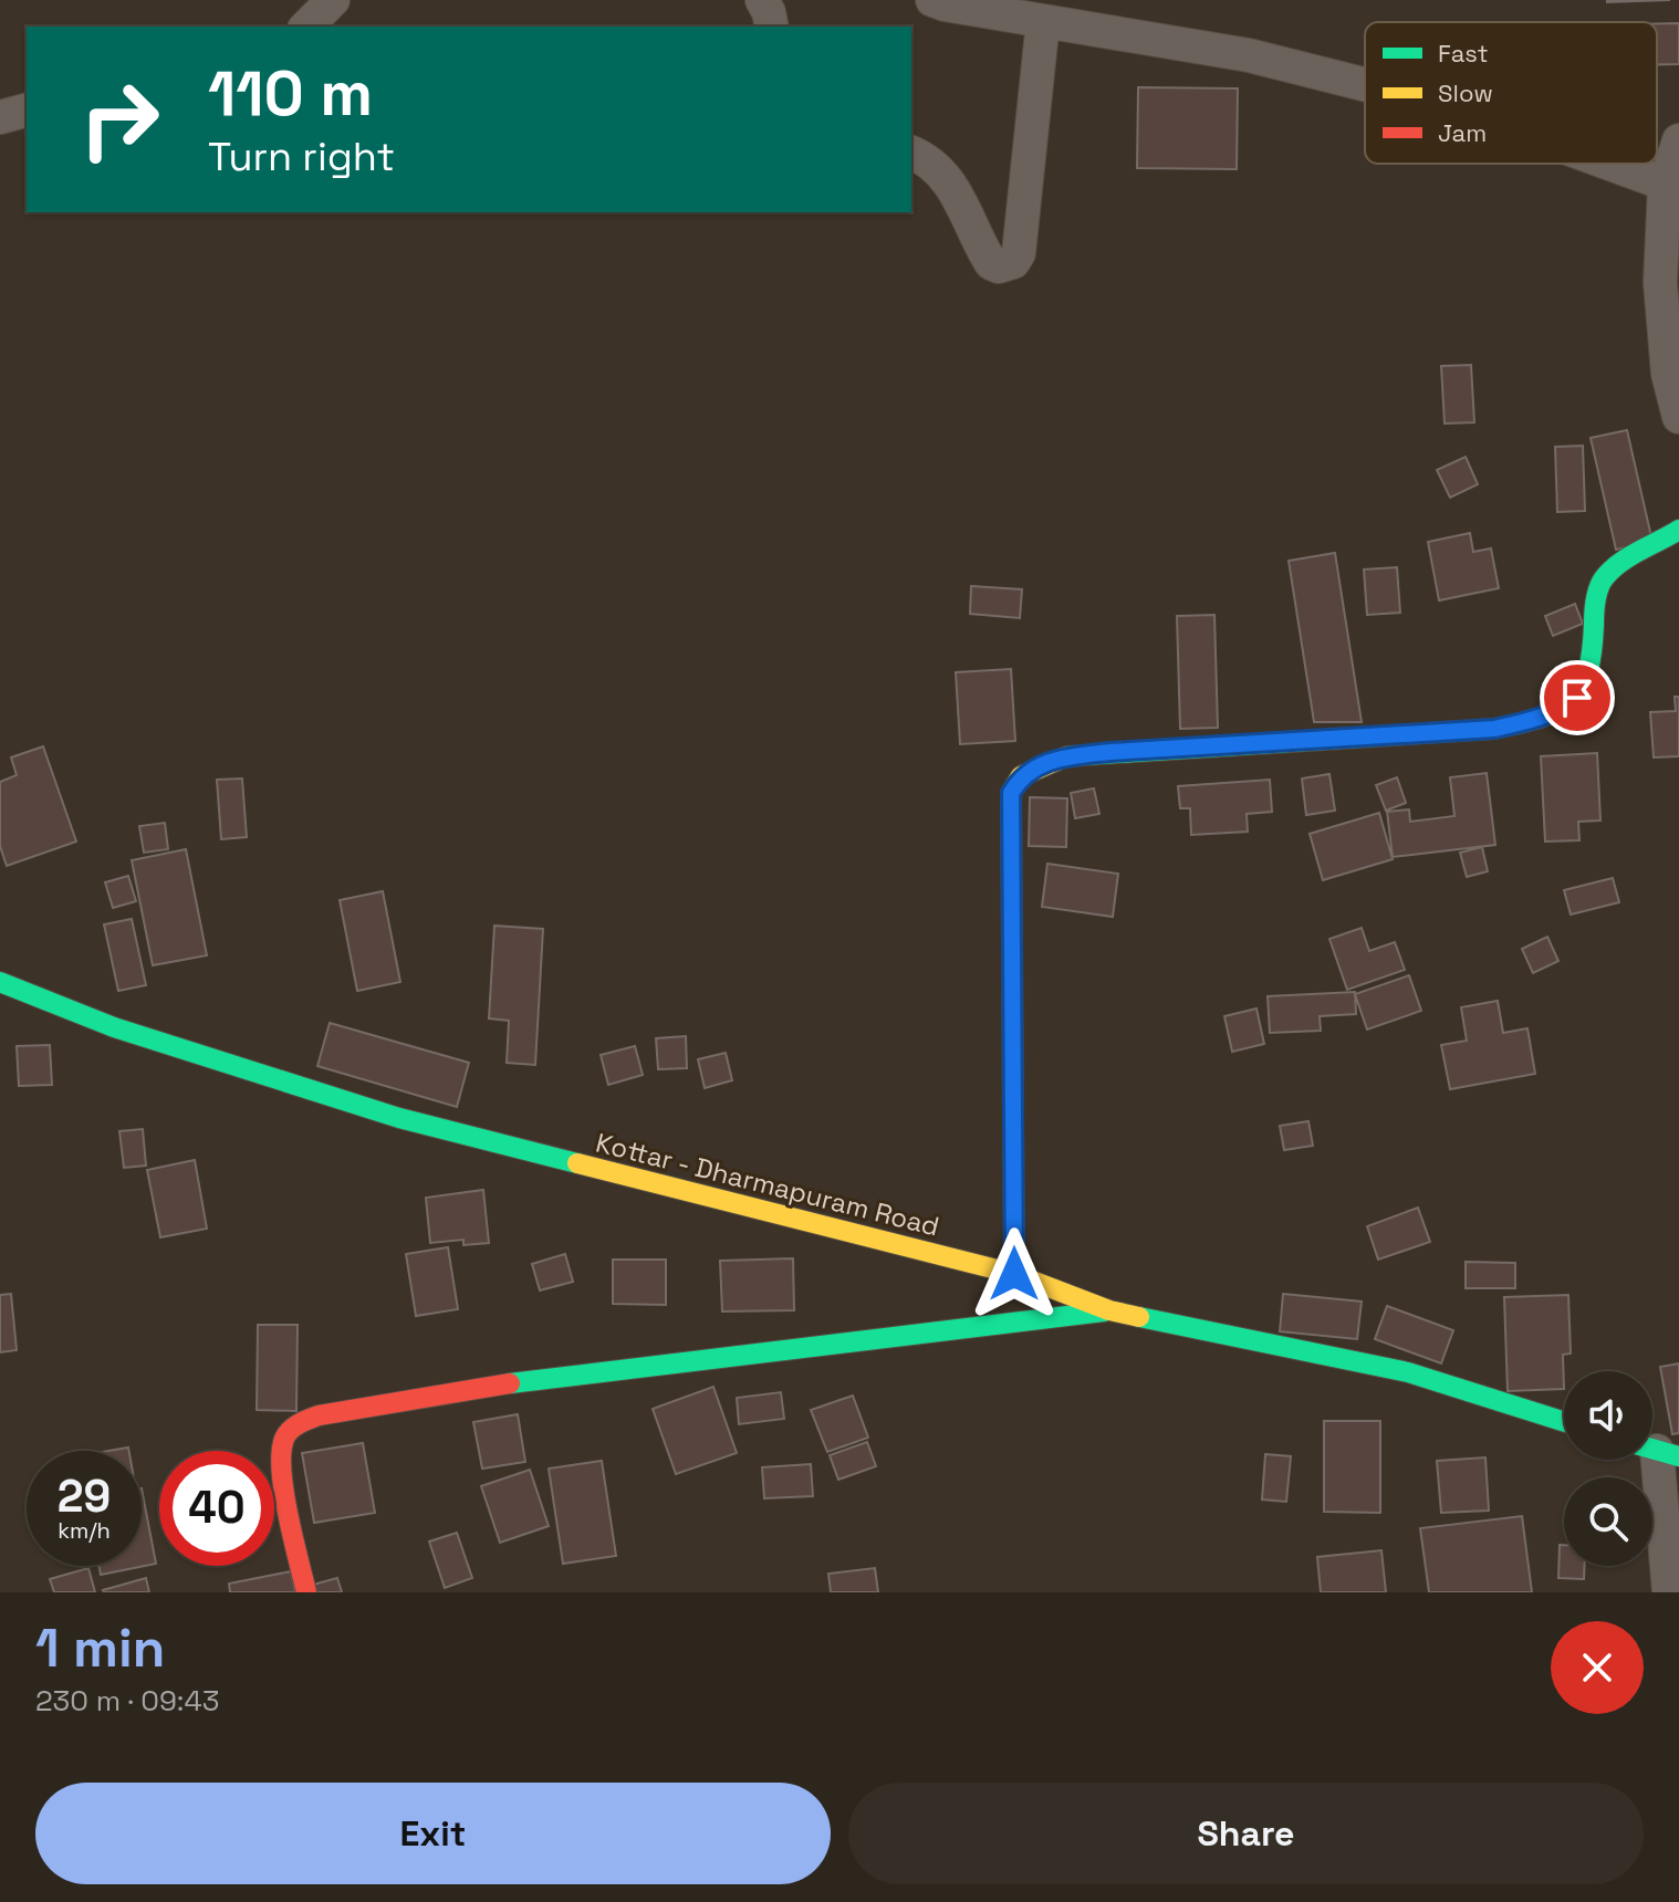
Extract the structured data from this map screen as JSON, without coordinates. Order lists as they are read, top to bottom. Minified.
{"streets":{"street":["Kottar - Dharmapuram Road"]},"legend":["Fast","Slow","Jam"],"page":{"turn":["110 m","Turn right"],"speed":"29 km/h","limit":"40","heading":["1 min","230 m · 09:43"],"buttons":["Exit","Share"]}}
